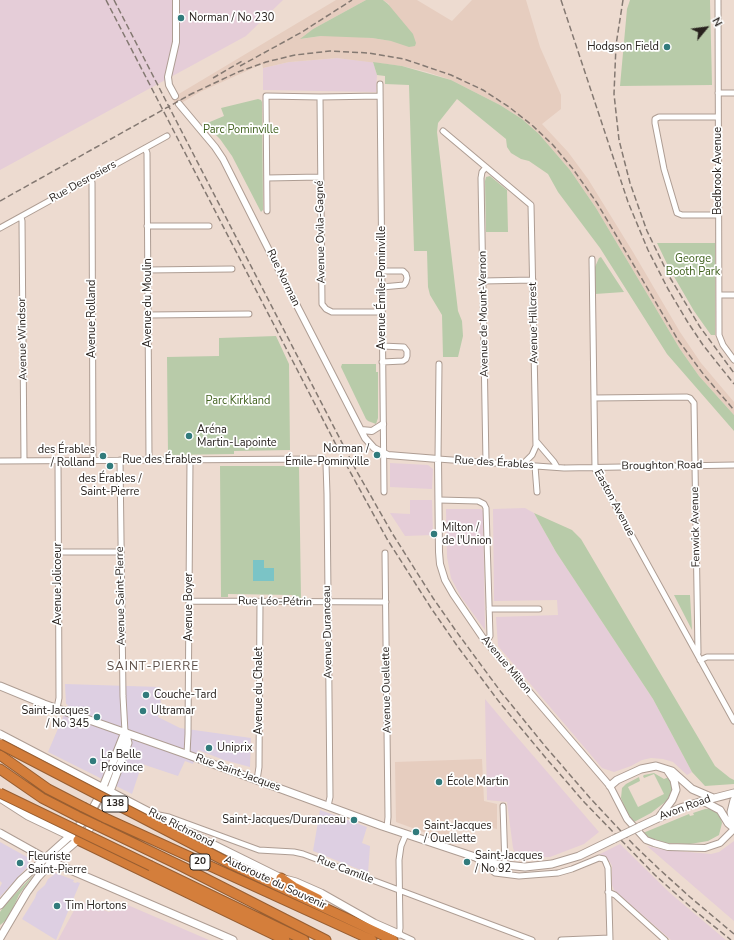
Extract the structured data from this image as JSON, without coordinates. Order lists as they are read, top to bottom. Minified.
{"streets":{"highway":["138","20","Autoroute du Souvenir"],"main road":["Avenue Saint-Pierre","Rue Saint-Jacques","Avon Road","Rue Richmond"],"street":["Bedbrook Avenue","Rue Desrosiers","Avenue Ovila-Gagné","Rue Norman","Avenue Émile-Pominville","Avenue du Moulin","Avenue de Mount-Vernon","Avenue Rolland","Avenue Hillcrest","Avenue Windsor","Rue des Érables","Broughton Road","Easton Avenue","Fenwick Avenue","Avenue Jolicoeur","Rue Léo-Pétrin","Avenue Boyer","Avenue Duranceau","Avenue Milton","Avenue Ouellette","Avenue du Chalet","Rue Camille"]},"crossings":[["Rue Desrosiers","Avenue du Moulin"],["Rue Desrosiers","Avenue Rolland"],["Rue Desrosiers","Avenue Windsor"],["Avenue Ovila-Gagné","Avenue Émile-Pominville"],["Rue Norman","Avenue Émile-Pominville"],["Rue Norman","Rue des Érables"],["Avenue Émile-Pominville","Rue des Érables"],["Avenue du Moulin","Rue des Érables"],["Avenue de Mount-Vernon","Avenue Hillcrest"],["Avenue de Mount-Vernon","Rue des Érables"],["Avenue Rolland","Rue des Érables"],["Avenue Hillcrest","Rue des Érables"],["Avenue Windsor","Rue des Érables"],["Rue des Érables","Broughton Road"],["Rue des Érables","Avenue Jolicoeur"],["Rue des Érables","Avenue Saint-Pierre"],["Rue des Érables","Avenue Boyer"],["Rue des Érables","Avenue Duranceau"],["Rue des Érables","Avenue Milton"],["Broughton Road","Easton Avenue"],["Broughton Road","Fenwick Avenue"],["Easton Avenue","Fenwick Avenue"],["Avenue Jolicoeur","Rue Saint-Jacques"],["Avenue Saint-Pierre","Rue Saint-Jacques"],["Avenue Saint-Pierre","Rue Richmond"],["Rue Léo-Pétrin","Avenue Boyer"],["Rue Léo-Pétrin","Avenue Duranceau"],["Rue Léo-Pétrin","Avenue Ouellette"],["Rue Léo-Pétrin","Avenue du Chalet"],["Avenue Boyer","Rue Saint-Jacques"],["Avenue Duranceau","Rue Saint-Jacques"],["Avenue Ouellette","Rue Saint-Jacques"],["Avenue du Chalet","Rue Saint-Jacques"],["Rue Saint-Jacques","Avon Road"],["138","Rue Richmond"],["Rue Richmond","Rue Camille"]],"districts":["SAINT-PIERRE"],"parks":["Parc Pominville","George Booth Park","Parc Kirkland"],"places":["Norman / No 230","Hodgson Field","Aréna Martin-Lapointe","Norman / Émile-Pominville","des Érables / Rolland","des Érables / Saint-Pierre","Milton / de l'Union","Couche-Tard","Ultramar","Saint-Jacques / No 345","Uniprix","La Belle Province","École Martin","Saint-Jacques/Duranceau","Saint-Jacques / Ouellette","Saint-Jacques / No 92","Fleuriste Saint-Pierre","Tim Hortons"],"north":"top right"}
